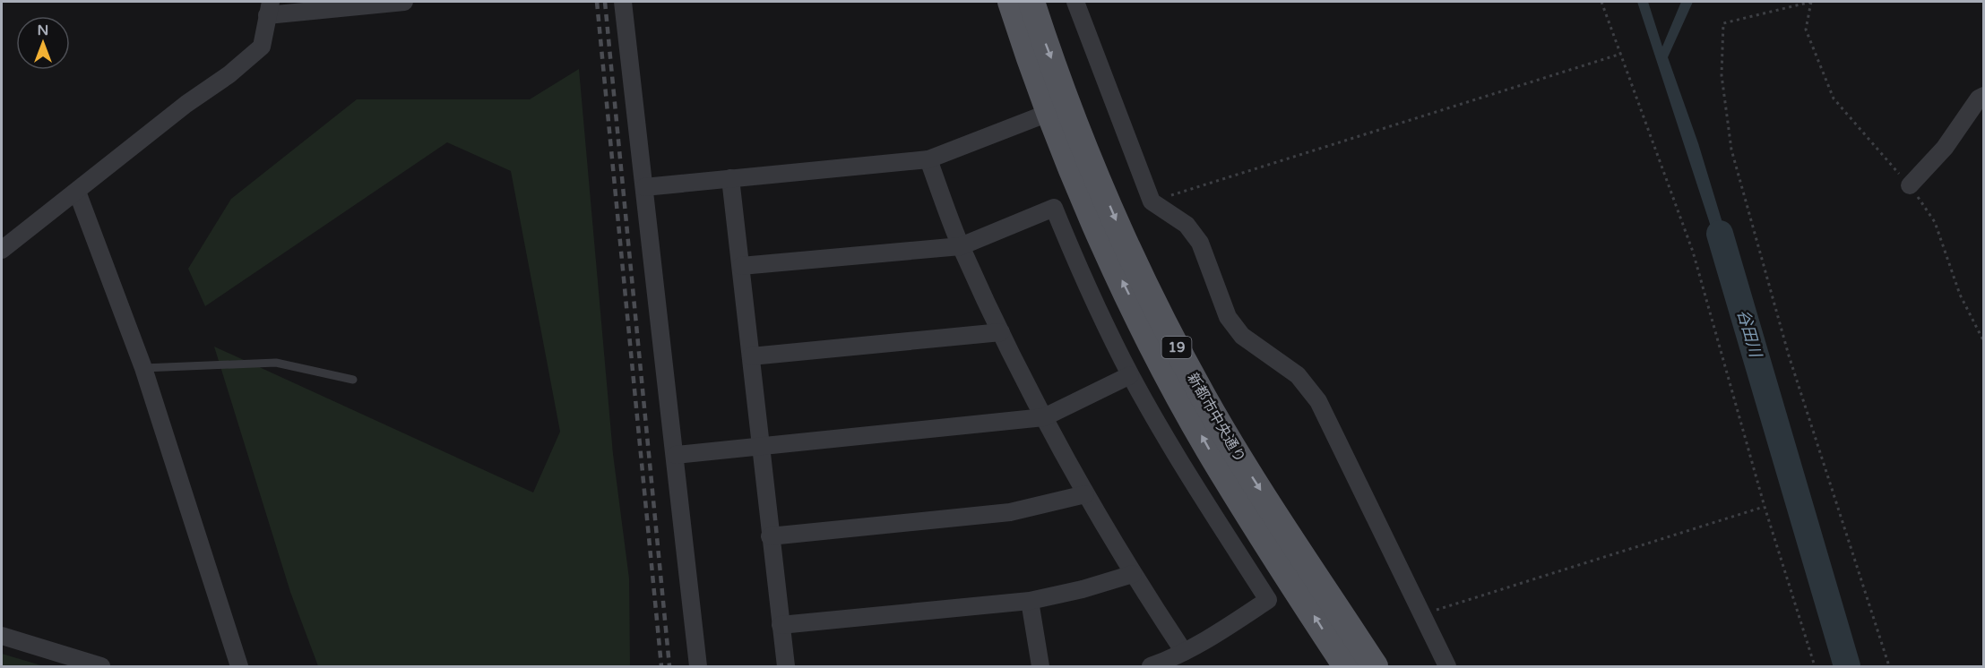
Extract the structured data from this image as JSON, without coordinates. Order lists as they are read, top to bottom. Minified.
{"streets":{"main road":["19","新都市中央通り"]},"water":["谷田川"],"north":"top"}
